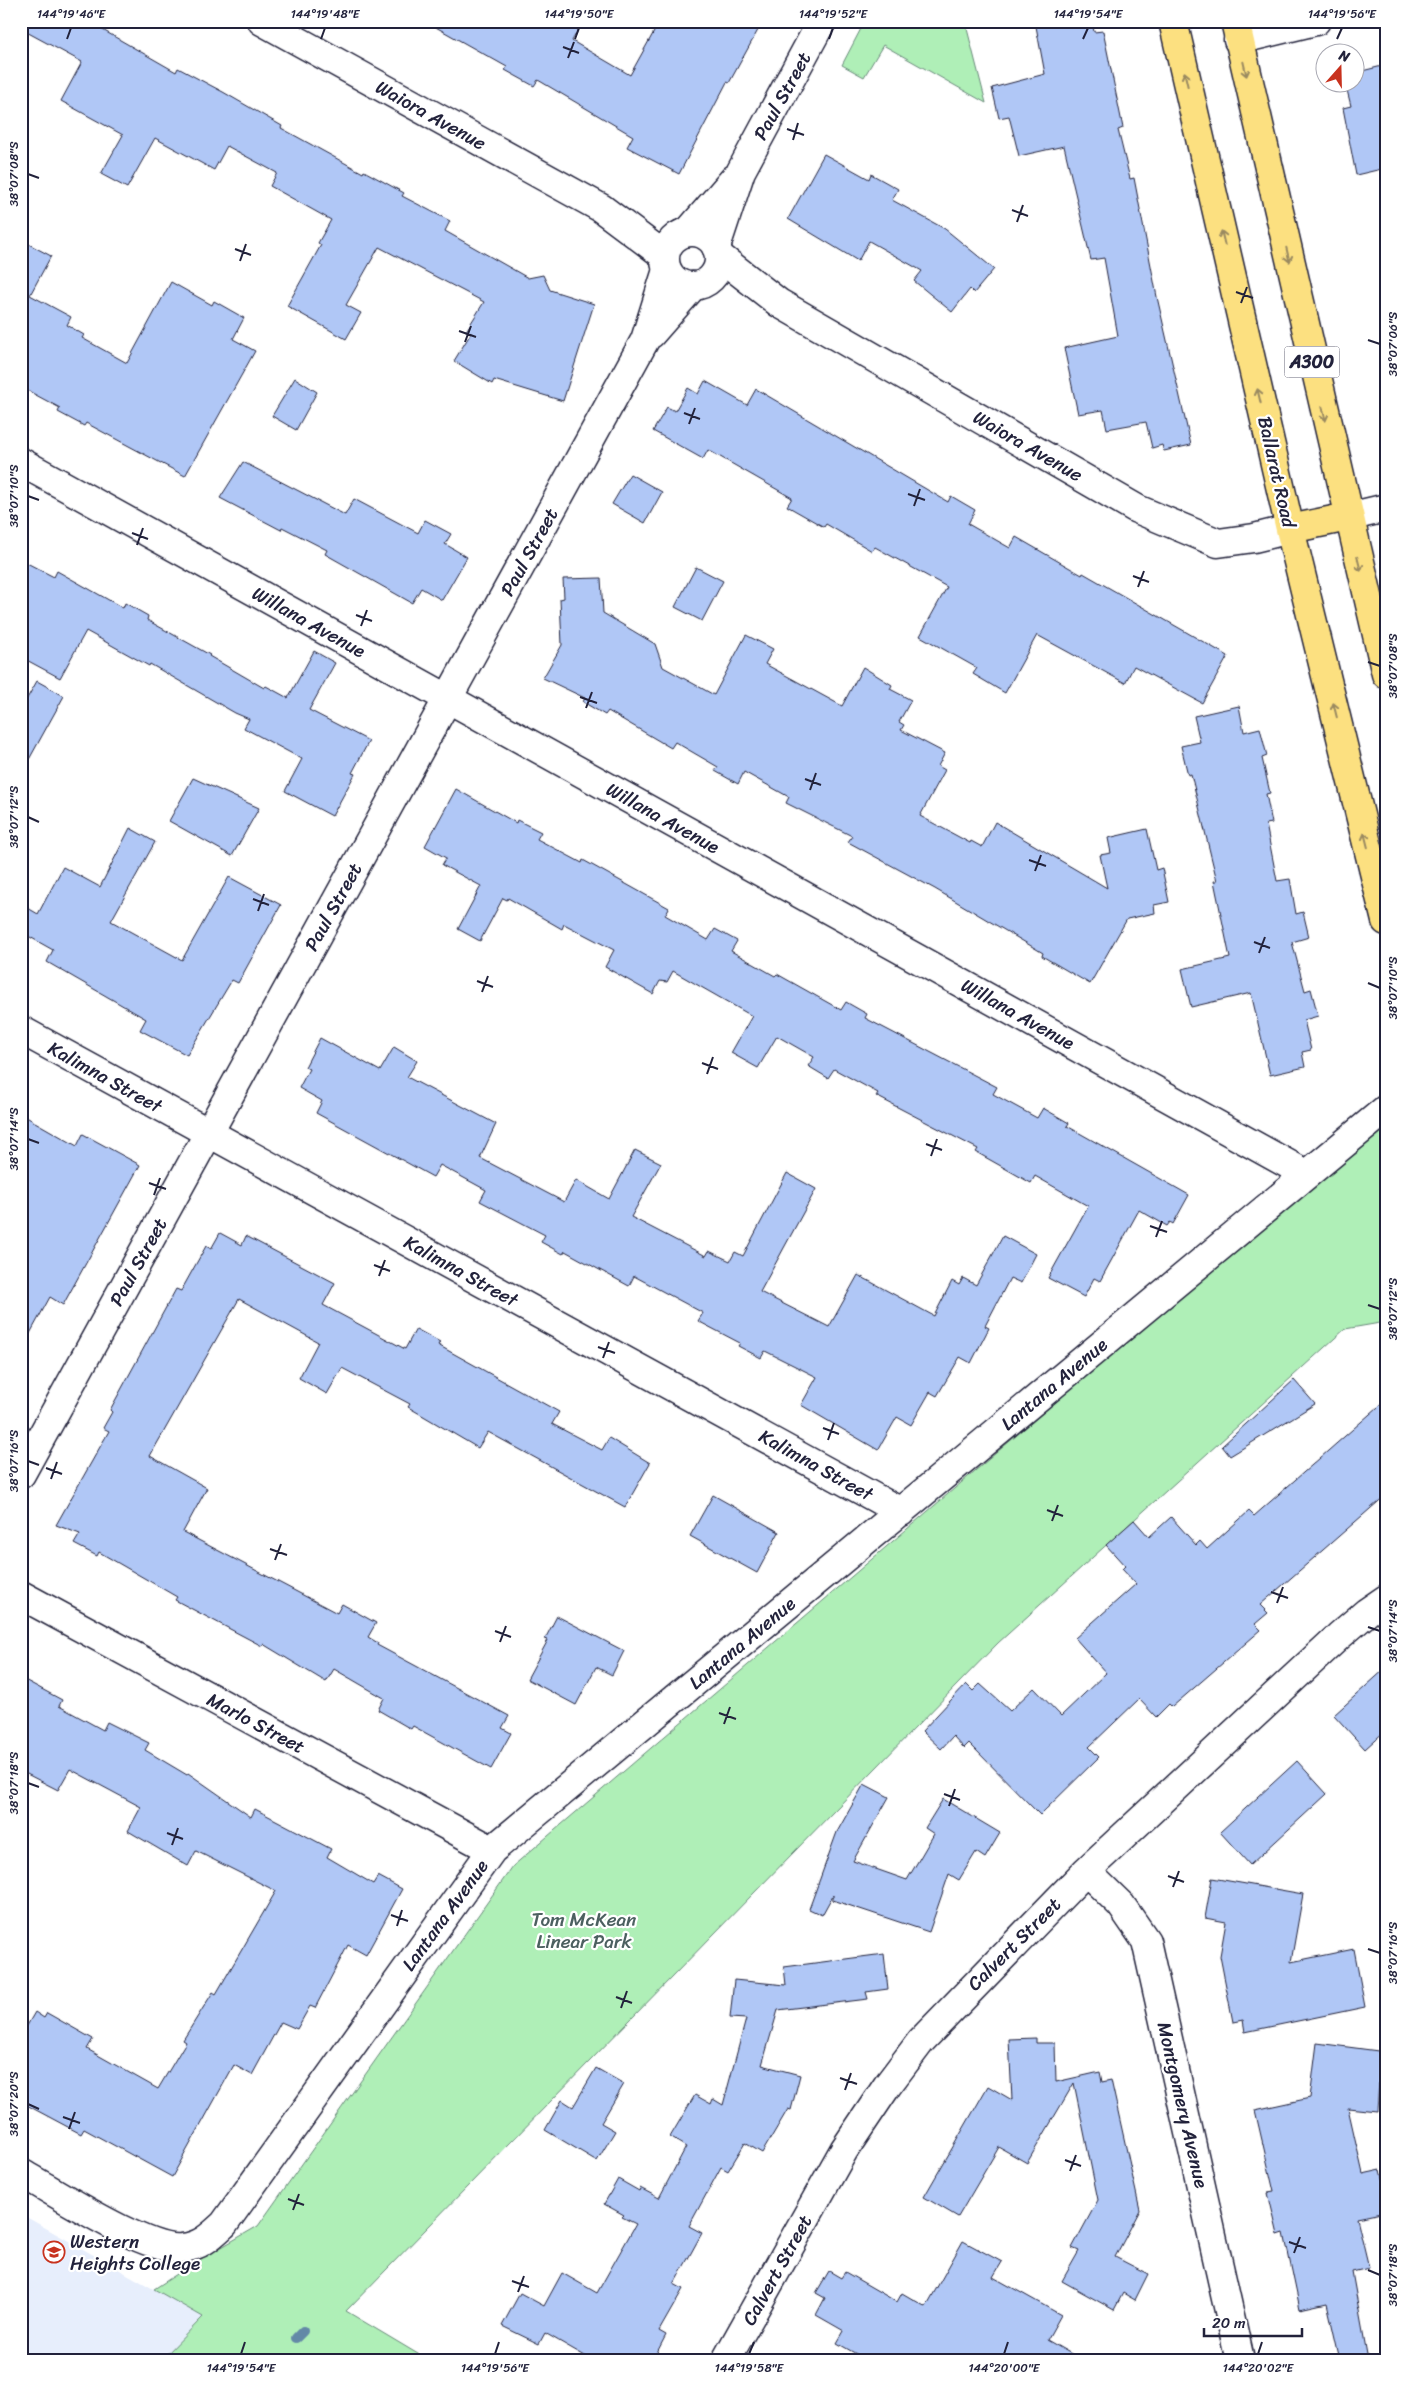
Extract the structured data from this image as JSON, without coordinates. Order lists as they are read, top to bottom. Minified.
{"streets":{"highway":["A300","Ballarat Road"],"street":["Paul Street","Waiora Avenue","Willana Avenue","Kalimna Street","Lantana Avenue","Marlo Street","Calvert Street","Montgomery Avenue"]},"crossings":[["Paul Street","Waiora Avenue"],["Paul Street","Willana Avenue"],["Paul Street","Kalimna Street"],["Waiora Avenue","Ballarat Road"],["Willana Avenue","Lantana Avenue"],["Kalimna Street","Lantana Avenue"],["Lantana Avenue","Marlo Street"],["Calvert Street","Montgomery Avenue"]],"parks":["Tom McKean Linear Park"],"places":{"school or university":["Western Heights College"]},"scale_bar":"20 m","north":"top","coordinates":["144°19'46\"E","144°19'48\"E","144°19'50\"E","144°19'52\"E","144°19'54\"E","144°19'56\"E","38°07'08\"S","38°07'06\"S","38°07'10\"S","38°07'12\"S","38°07'14\"S","38°07'16\"S","38°07'18\"S","38°07'20\"S","144°19'58\"E","144°20'00\"E","144°20'02\"E"]}
